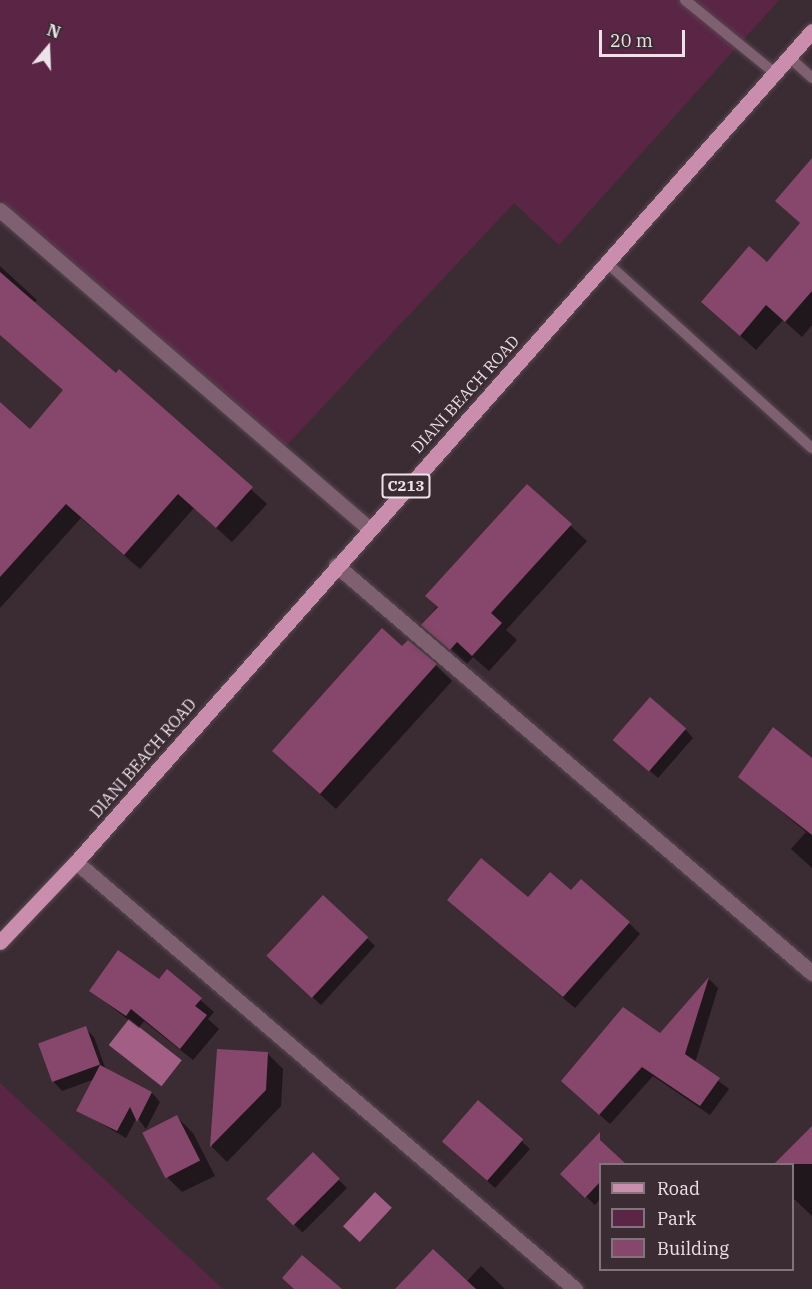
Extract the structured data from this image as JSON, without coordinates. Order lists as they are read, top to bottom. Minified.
{"streets":{"main road":["DIANI BEACH ROAD","C213"]},"legend":["Road","Park","Building"],"scale_bar":"20 m","north":"top"}
